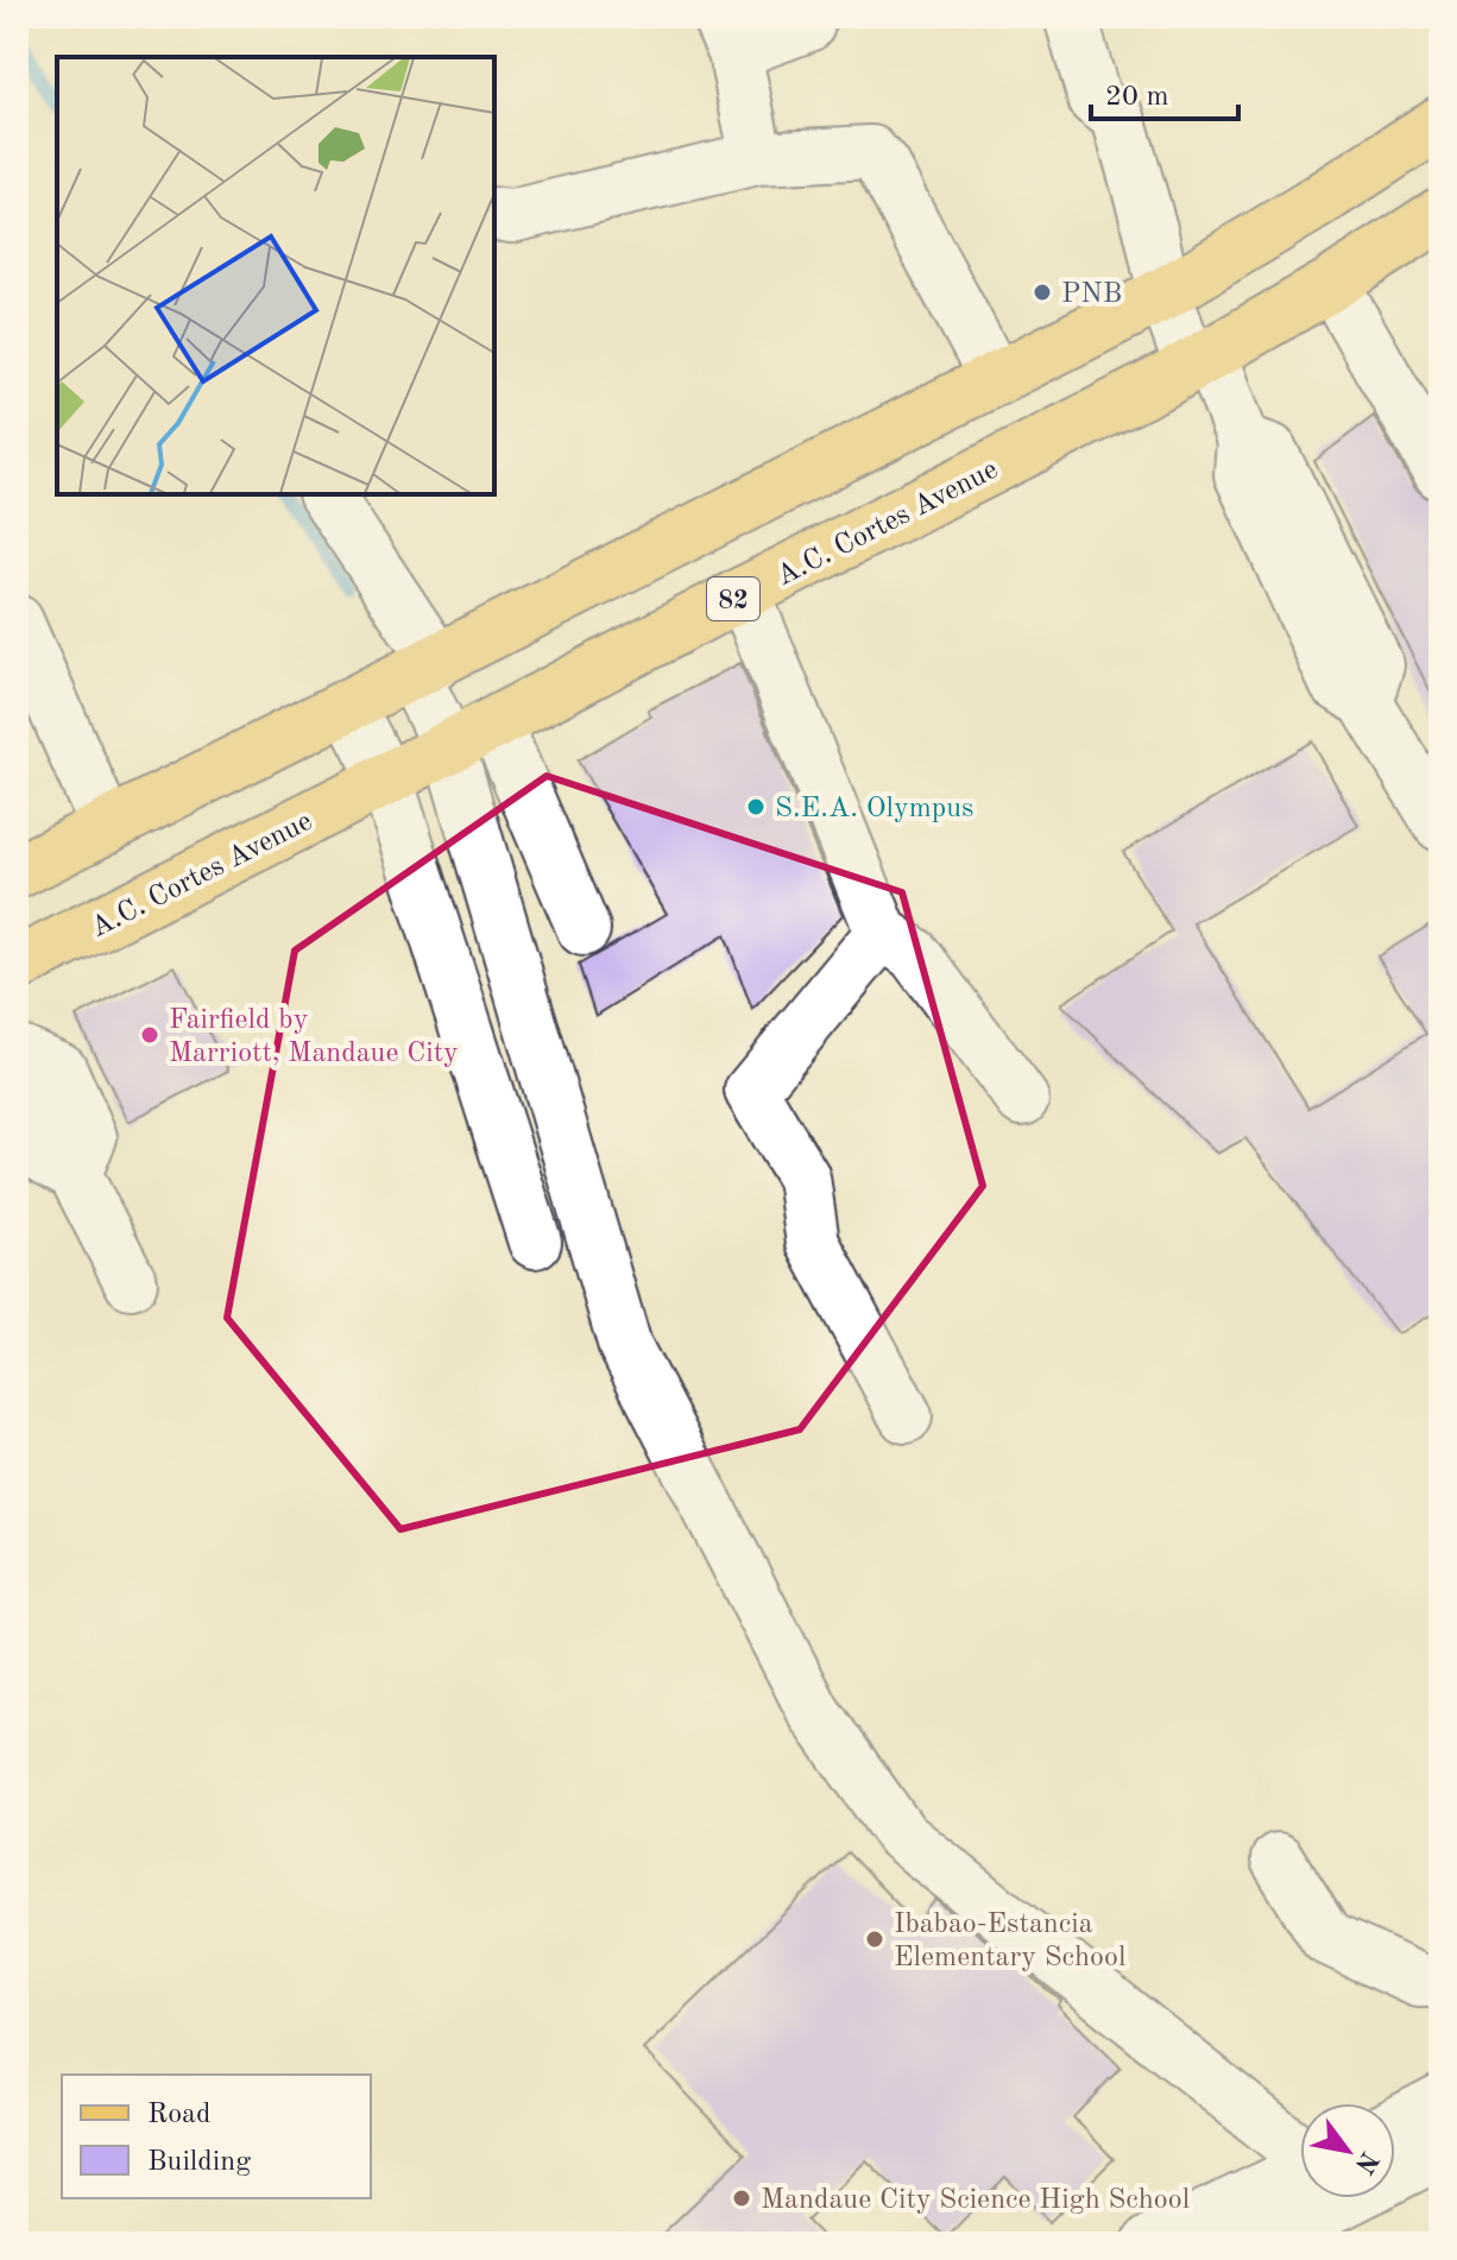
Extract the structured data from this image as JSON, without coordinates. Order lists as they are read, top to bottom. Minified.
{"streets":{"main road":["A.C. Cortes Avenue","82"]},"places":["PNB","S.E.A. Olympus","Fairfield by Marriott, Mandaue City","Ibabao-Estancia Elementary School","Mandaue City Science High School"],"legend":["Road","Building"],"scale_bar":"20 m","north":"bottom right"}
